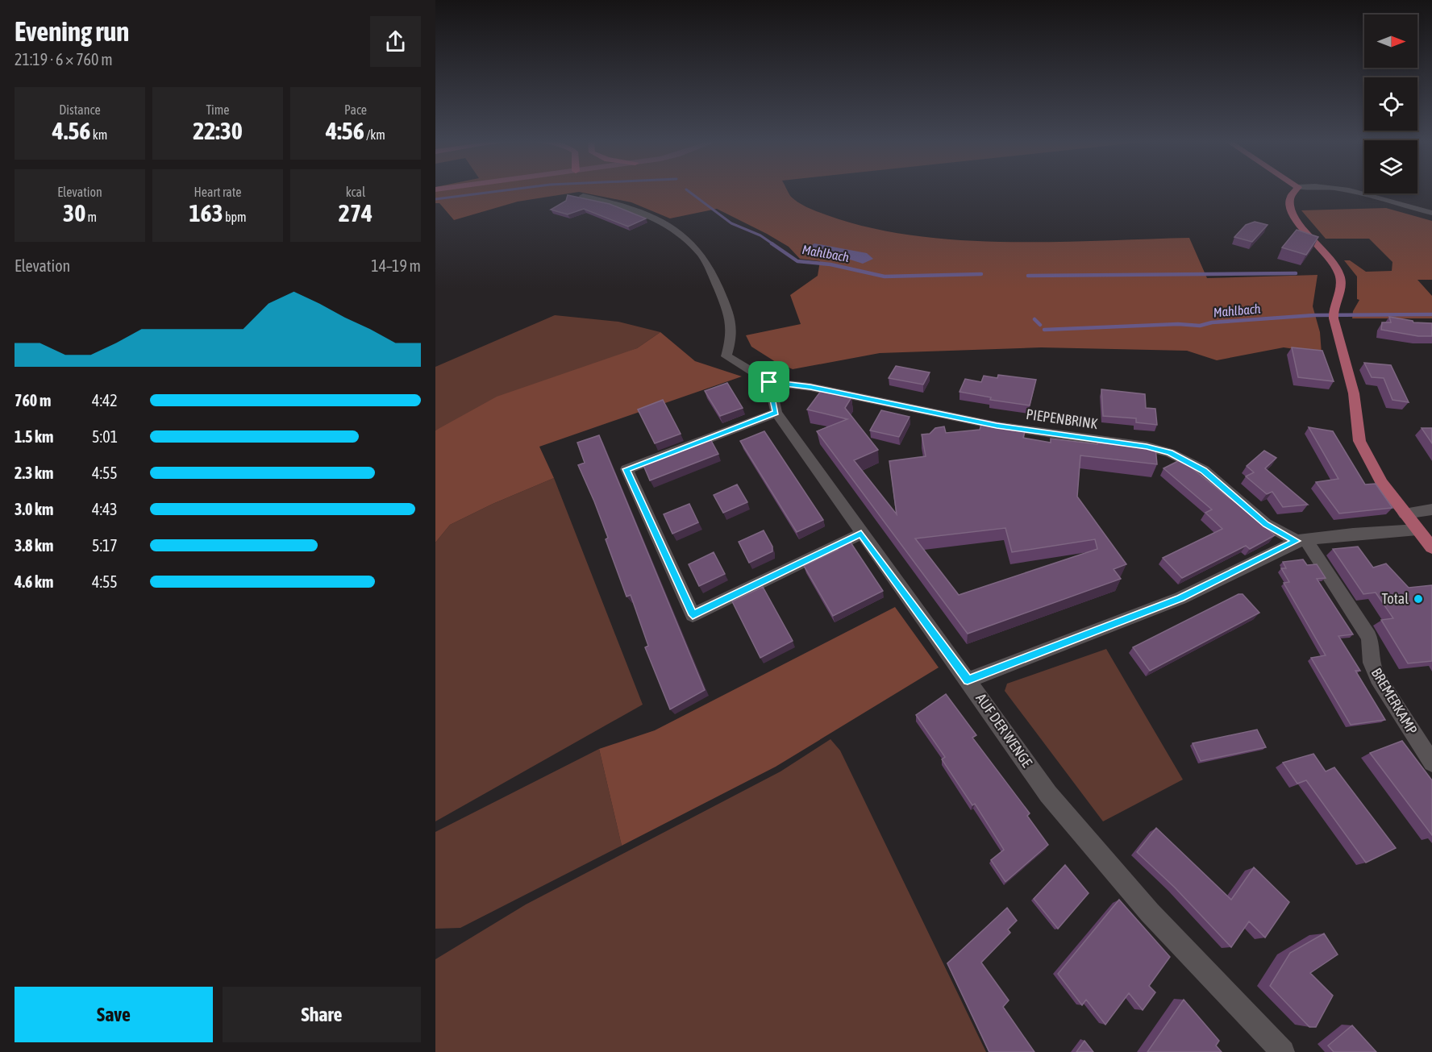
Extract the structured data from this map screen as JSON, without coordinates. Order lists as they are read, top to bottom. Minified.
{"streets":{"street":["PIEPENBRINK","BREMERKAMP","AUF DER WENGE"]},"crossings":[["PIEPENBRINK","BREMERKAMP"],["PIEPENBRINK","AUF DER WENGE"]],"water":["Mahlbach"],"places":["Total"],"north":"right","page":{"heading":["Evening run","21:19 · 6 × 760 m"],"stats":[["Distance","4.56 km"],["Time","22:30"],["Pace","4:56 /km"],["Elevation","30 m"],["Heart rate","163 bpm"],["kcal","274"]],"chart":["Elevation","14–19 m"],"list":[{"name":"760 m","note":"4:42"},{"name":"1.5 km","note":"5:01"},{"name":"2.3 km","note":"4:55"},{"name":"3.0 km","note":"4:43"},{"name":"3.8 km","note":"5:17"},{"name":"4.6 km","note":"4:55"}],"buttons":["Save","Share"]}}
